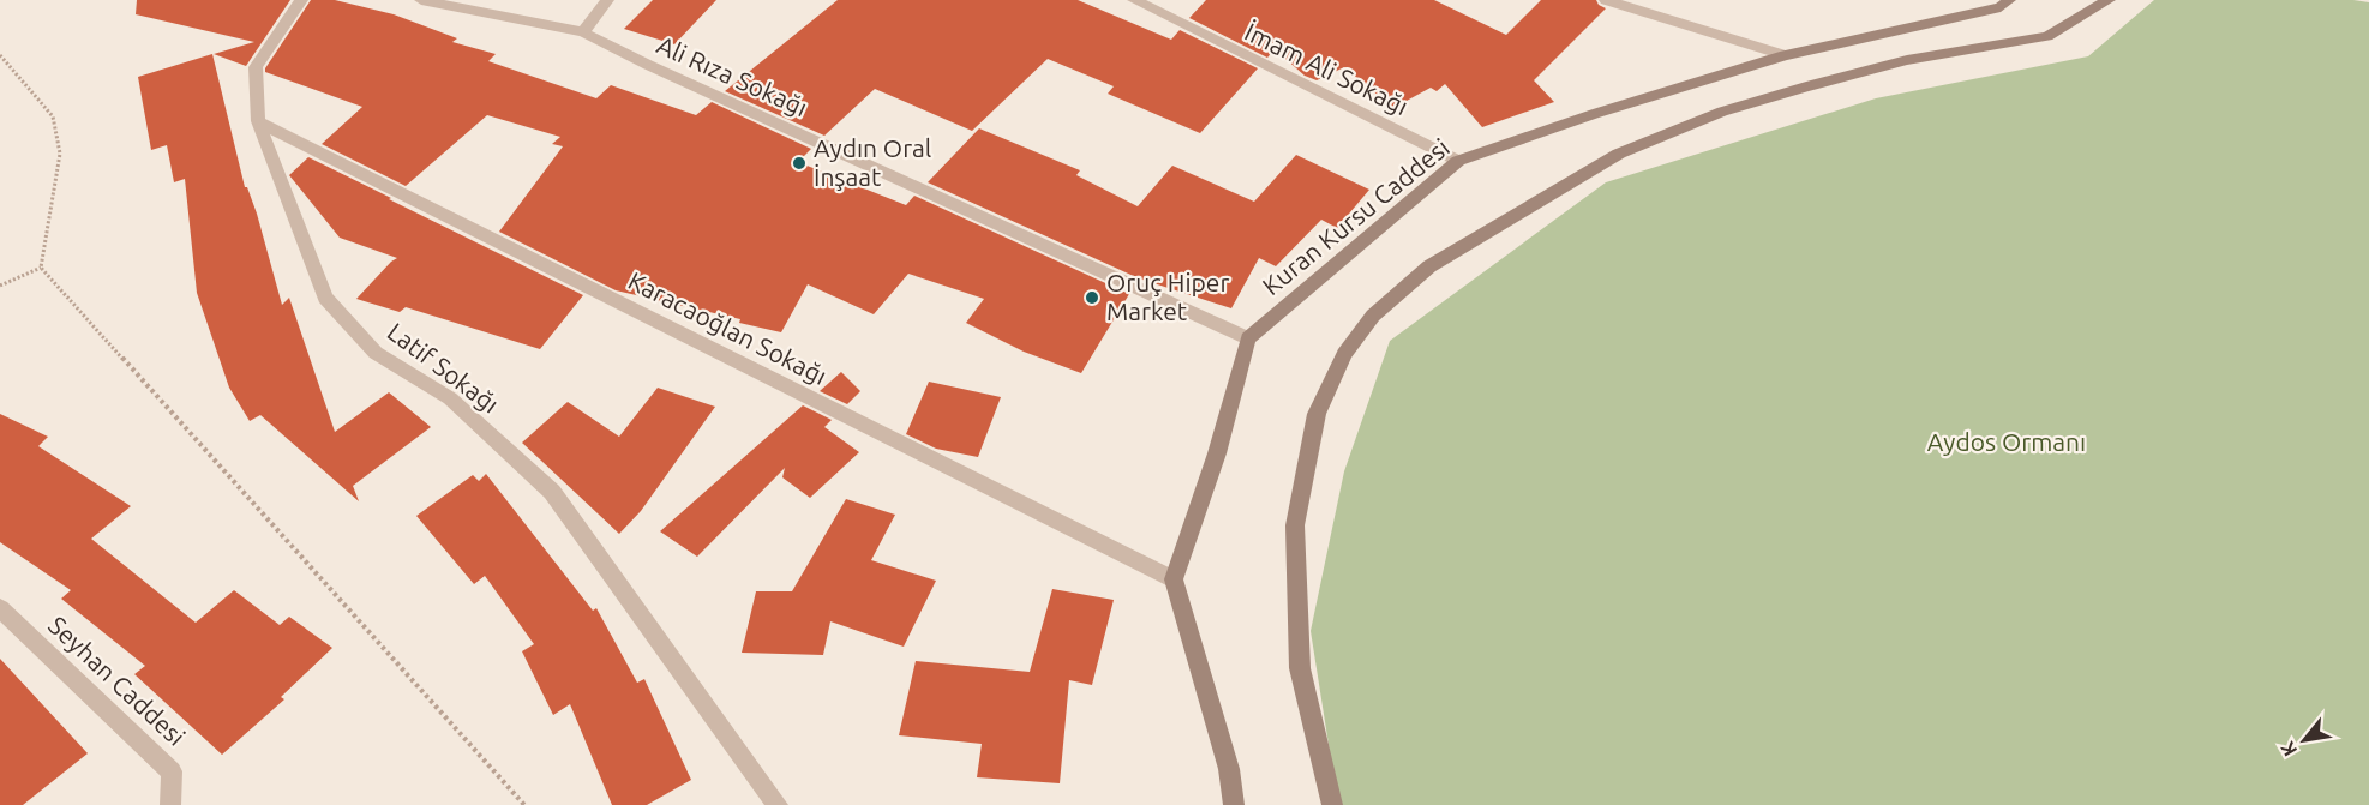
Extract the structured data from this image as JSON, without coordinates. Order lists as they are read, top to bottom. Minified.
{"streets":{"main road":["Kuran Kursu Caddesi"],"street":["İmam Ali Sokağı","Ali Rıza Sokağı","Karacaoğlan Sokağı","Latif Sokağı","Seyhan Caddesi"]},"crossings":[["İmam Ali Sokağı","Kuran Kursu Caddesi"],["Ali Rıza Sokağı","Kuran Kursu Caddesi"],["Karacaoğlan Sokağı","Latif Sokağı"]],"parks":["Aydos Ormanı"],"places":["Aydın Oral İnşaat","Oruç Hiper Market"],"north":"bottom left"}
